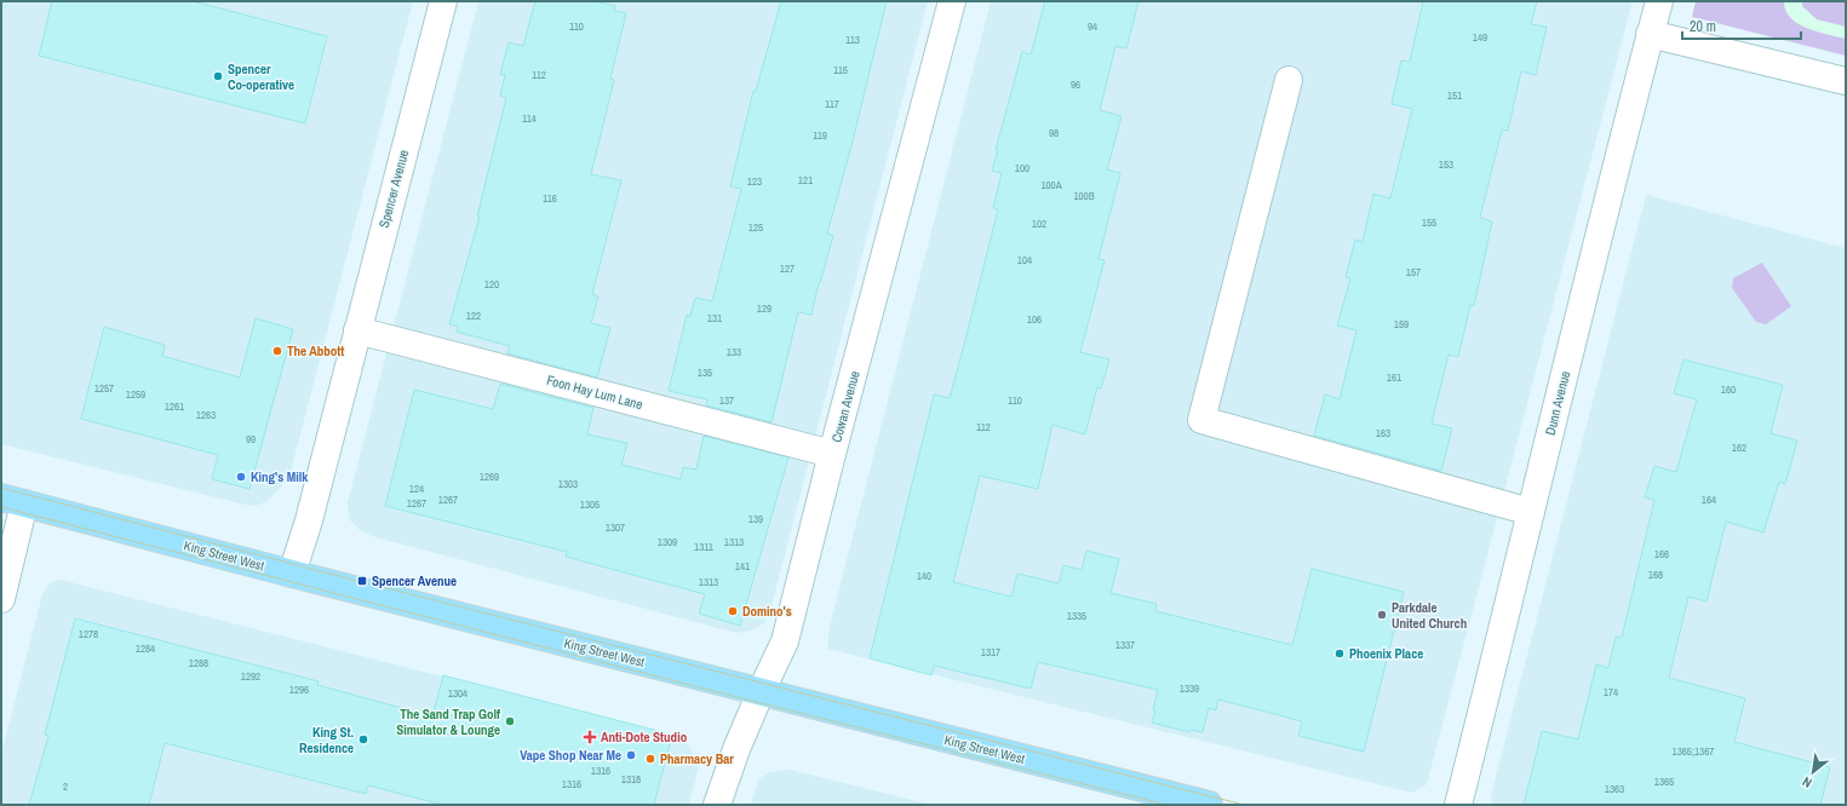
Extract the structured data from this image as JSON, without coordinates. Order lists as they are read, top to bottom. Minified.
{"streets":{"main road":["King Street West"],"street":["Spencer Avenue","Foon Hay Lum Lane","Dunn Avenue","Cowan Avenue"]},"crossings":[["Spencer Avenue","Foon Hay Lum Lane"],["Spencer Avenue","King Street West"],["Foon Hay Lum Lane","Cowan Avenue"],["Cowan Avenue","King Street West"]],"places":{"other":["Spencer Co-operative","The Abbott","King's Milk","Domino's","Parkdale United Church","Phoenix Place","The Sand Trap Golf Simulator & Lounge","King St. Residence","Vape Shop Near Me","Pharmacy Bar"],"transit":["Spencer Avenue"],"health":["Anti-Dote Studio"]},"house_numbers":["110","94","149","113","115","112","96","151","117","114","98","119","153","100","121","123","100A","100B","116","155","102","125","104","127","157","120","129","122","131","106","159","133","135","161","1257","160","1259","137","110","1261","1263","112","163","99","162","1269","1303","124","1267","164","1267","1305","139","1307","1309","1313","1311","166","141","168","140","1313","1335","1278","1337","1284","1317","1288","1292","1339","1296","174","1304","1365;1367","1316","1318","1365","1316","2","1363"],"scale_bar":"20 m","north":"bottom left"}
